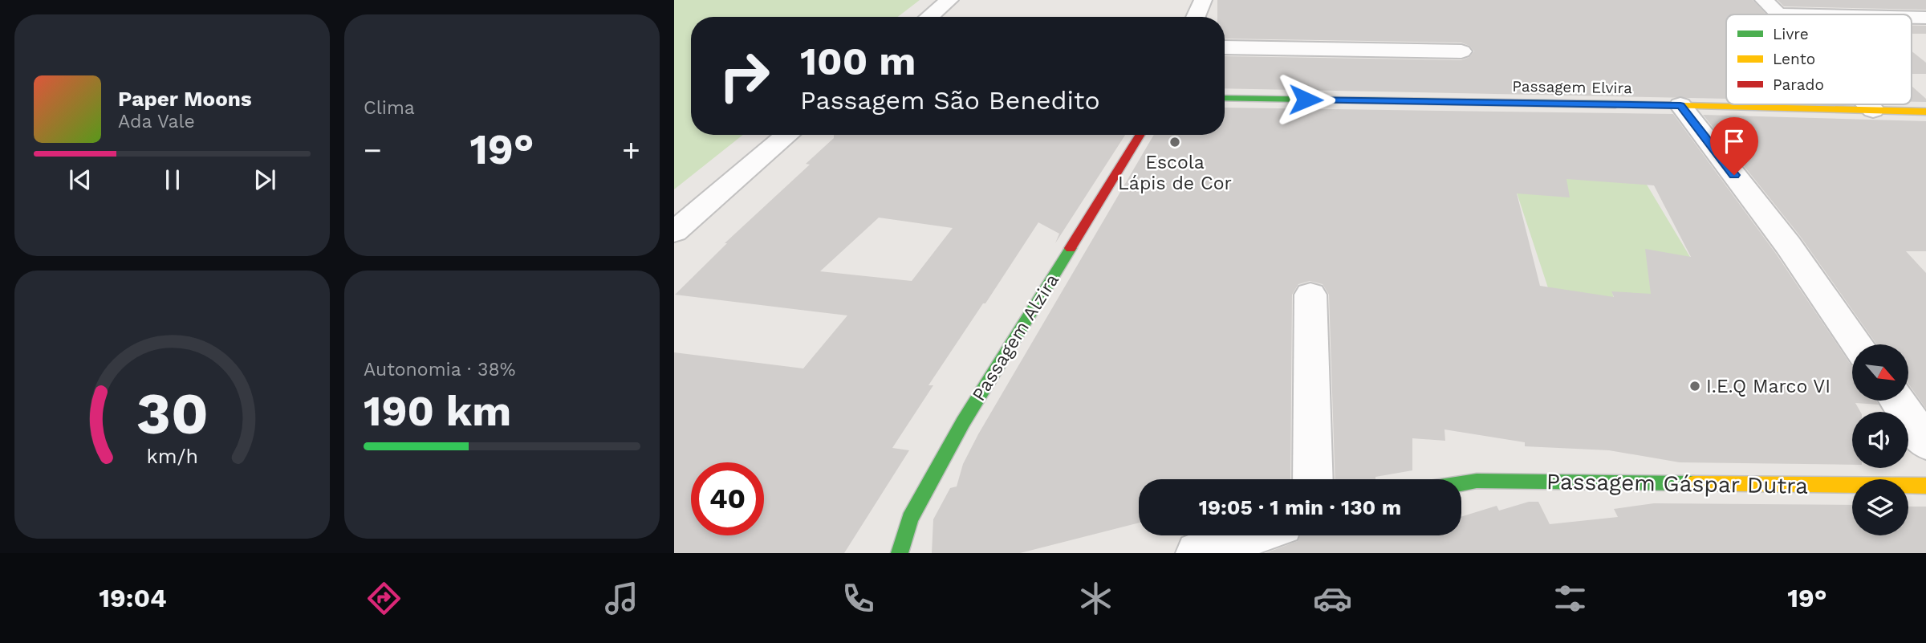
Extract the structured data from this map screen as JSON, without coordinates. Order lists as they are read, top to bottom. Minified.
{"streets":{"street":["Passagem Elvira","Passagem Alzira","Passagem Gáspar Dutra"]},"places":["Escola Lápis de Cor","I.E.Q Marco VI"],"legend":["Livre","Lento","Parado"],"north":"bottom right","page":{"tile":["Clima",["Autonomia · 38%","190 km"]],"turn":["100 m","Passagem São Benedito"],"song":["Paper Moons","Ada Vale"],"heat":["−","19°","+"],"limit":"40","trip":"19:05 · 1 min · 130 m","tabs":["19:04","19°"],"gauge":["30","km/h"]}}
